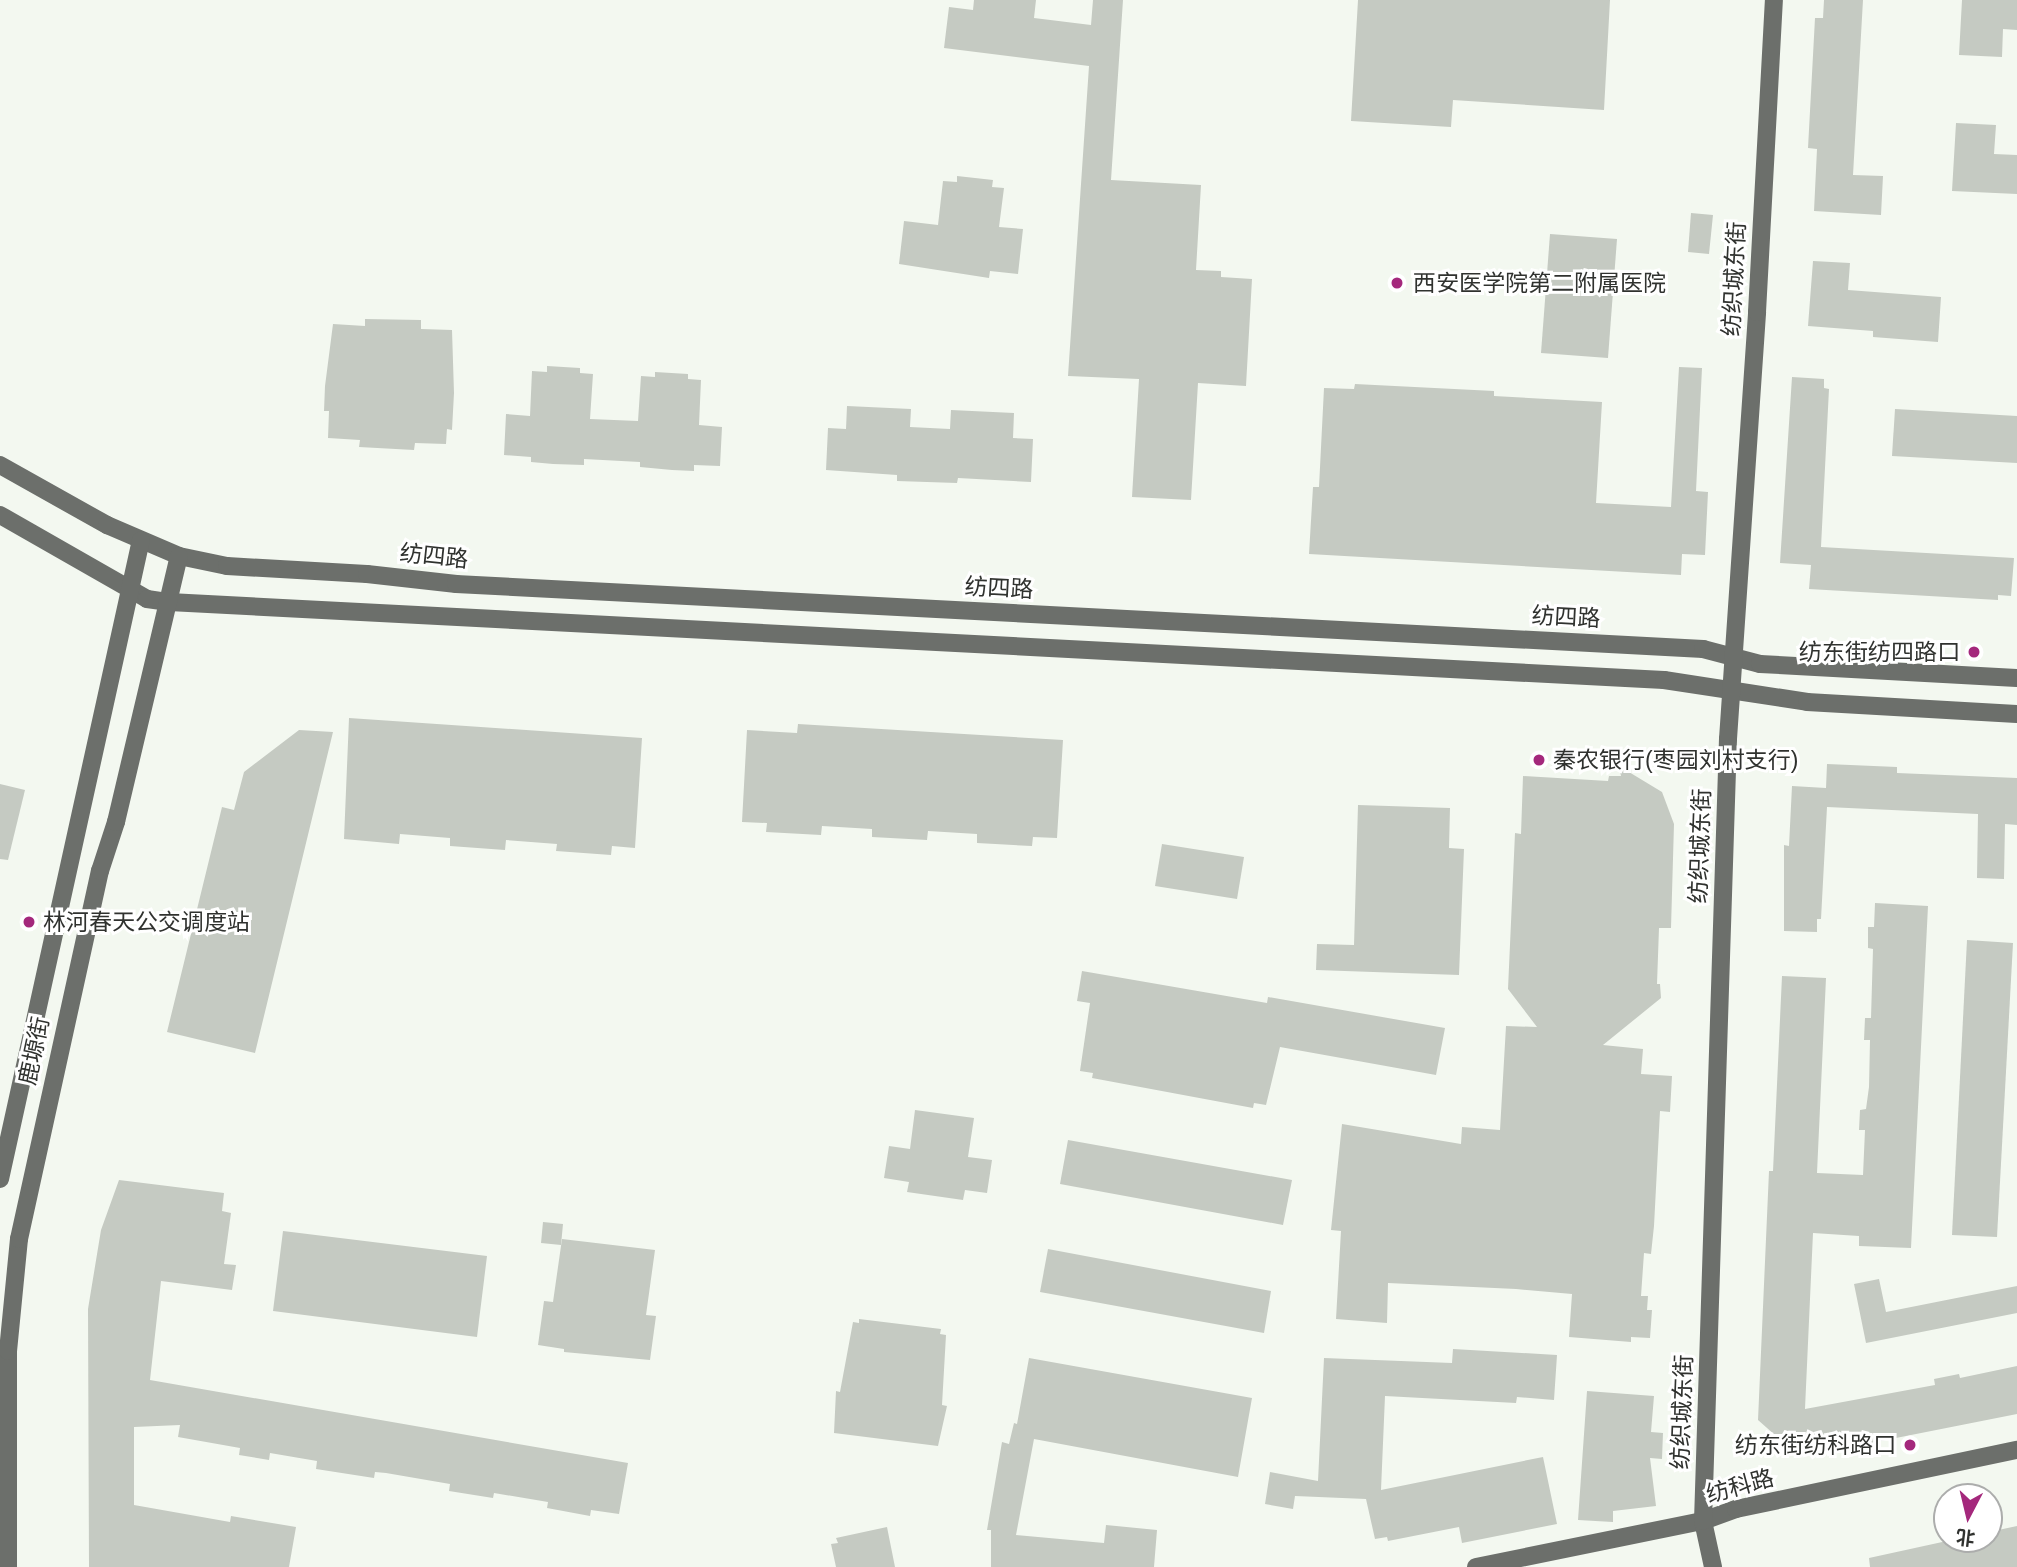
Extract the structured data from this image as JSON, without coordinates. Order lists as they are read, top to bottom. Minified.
{"streets":{"street":["纺织城东街","纺四路","鹿塬街","纺科路"]},"crossings":[["纺织城东街","纺四路"],["纺织城东街","纺科路"],["纺四路","鹿塬街"]],"places":["西安医学院第二附属医院","纺东街纺四路口","秦农银行(枣园刘村支行)","林河春天公交调度站","纺东街纺科路口"],"north":"bottom"}
